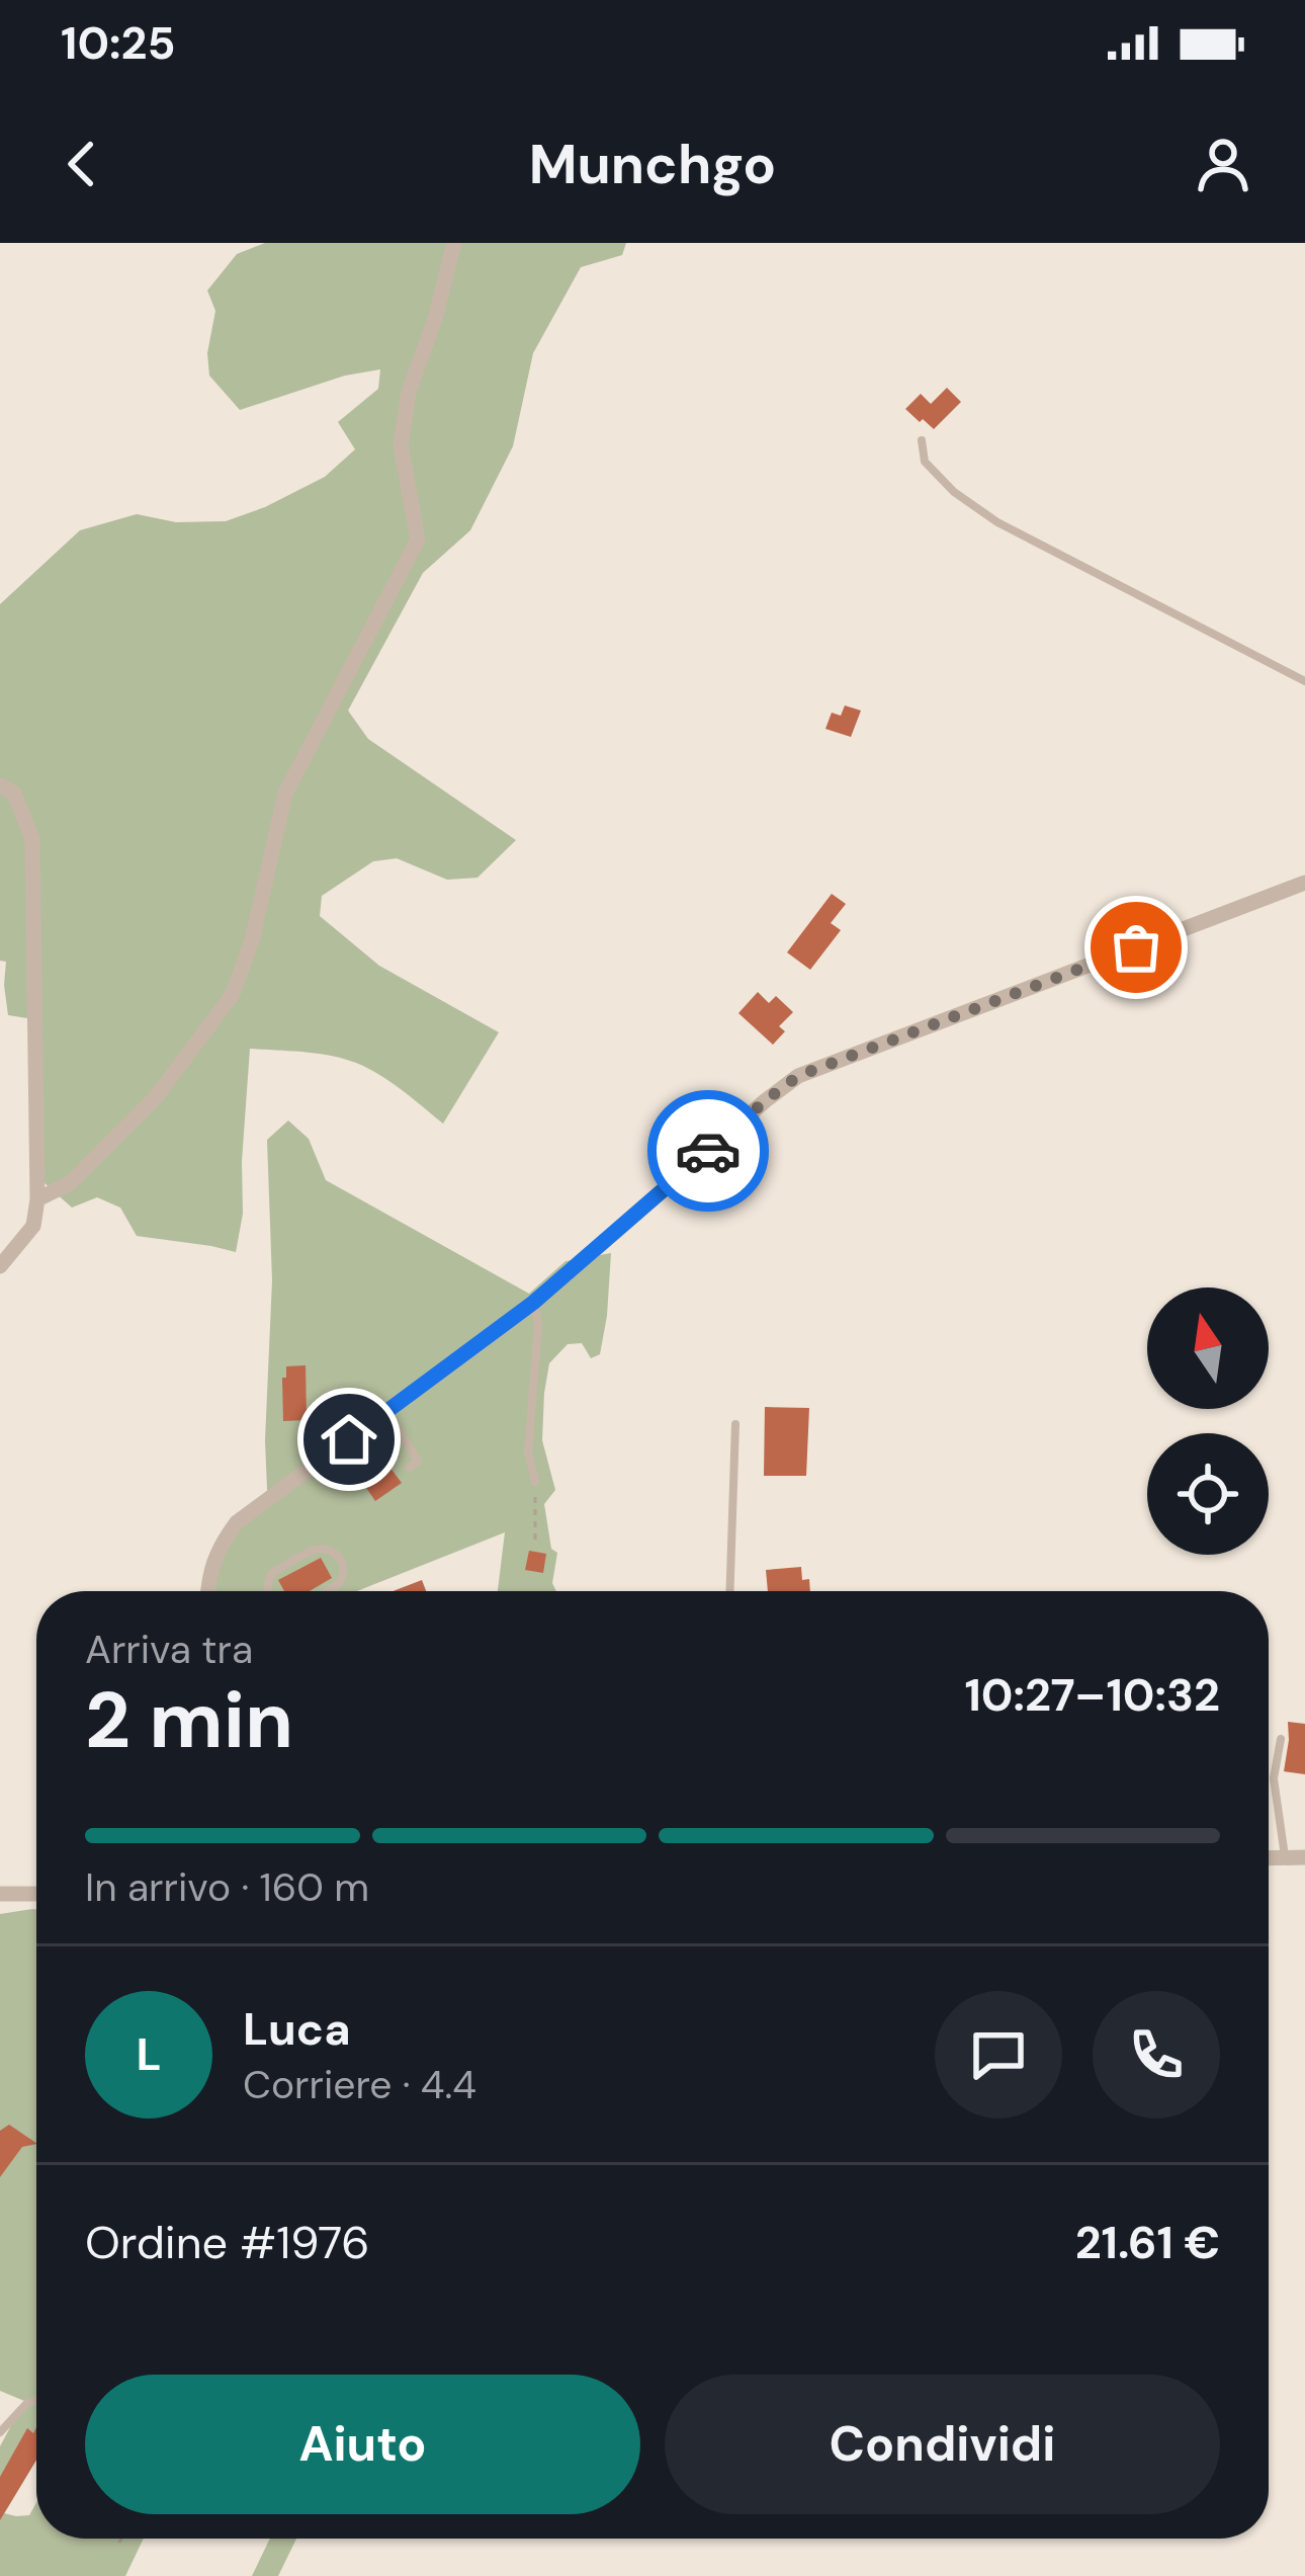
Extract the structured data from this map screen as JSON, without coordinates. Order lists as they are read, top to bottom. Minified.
{"north":"top","page":{"status":"10:25","header":"Munchgo","heading":["2 min","Arriva tra","10:27–10:32"],"panel":["Luca","Corriere · 4.4","Ordine #1976","21.61 €"],"bar":"In arrivo · 160 m","round":"L","buttons":["Aiuto","Condividi"]}}
